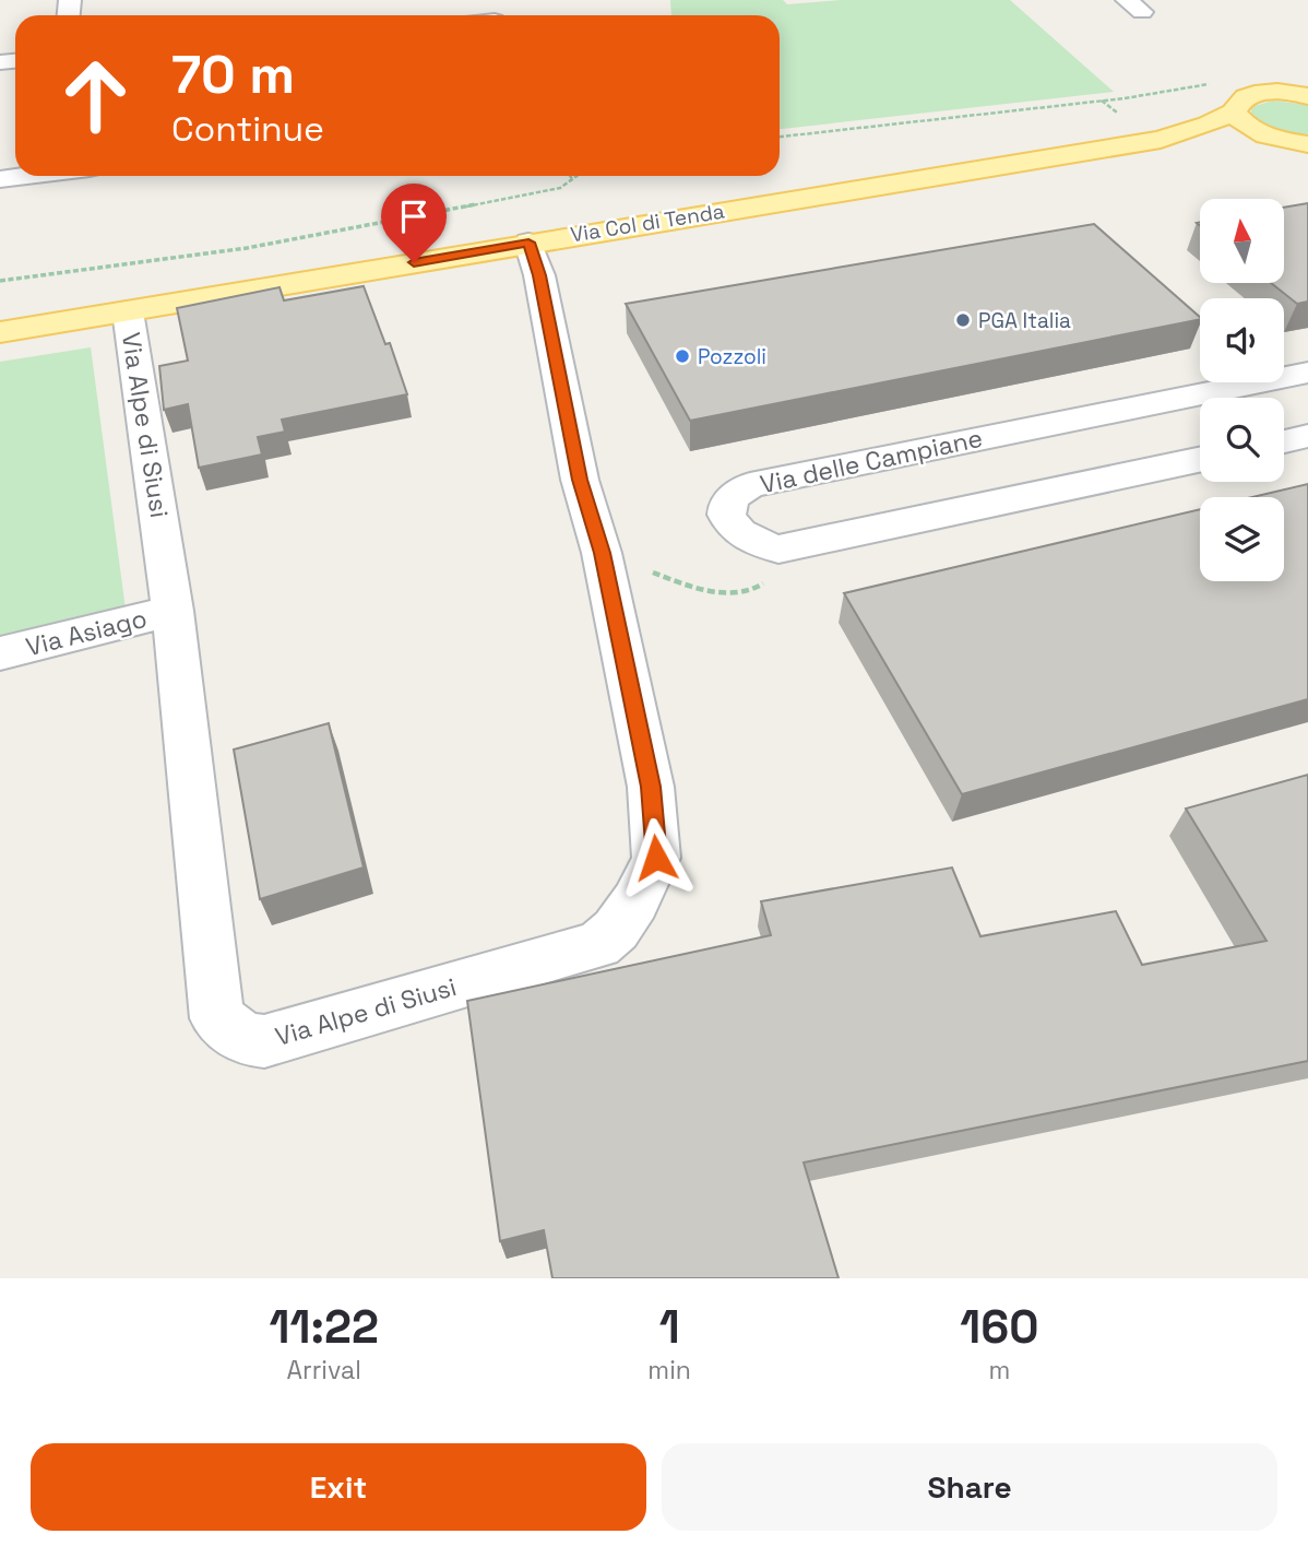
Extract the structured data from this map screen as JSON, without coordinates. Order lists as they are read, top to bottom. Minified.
{"streets":{"main road":["Via Col di Tenda"],"street":["Via Alpe di Siusi","Via delle Campiane","Via Asiago"]},"crossings":[["Via Col di Tenda","Via Alpe di Siusi"],["Via Alpe di Siusi","Via Asiago"]],"places":["PGA Italia","Pozzoli"],"north":"top","page":{"turn":["70 m","Continue"],"eta":["11:22","Arrival","1","min","160","m"],"buttons":["Exit","Share"]}}
